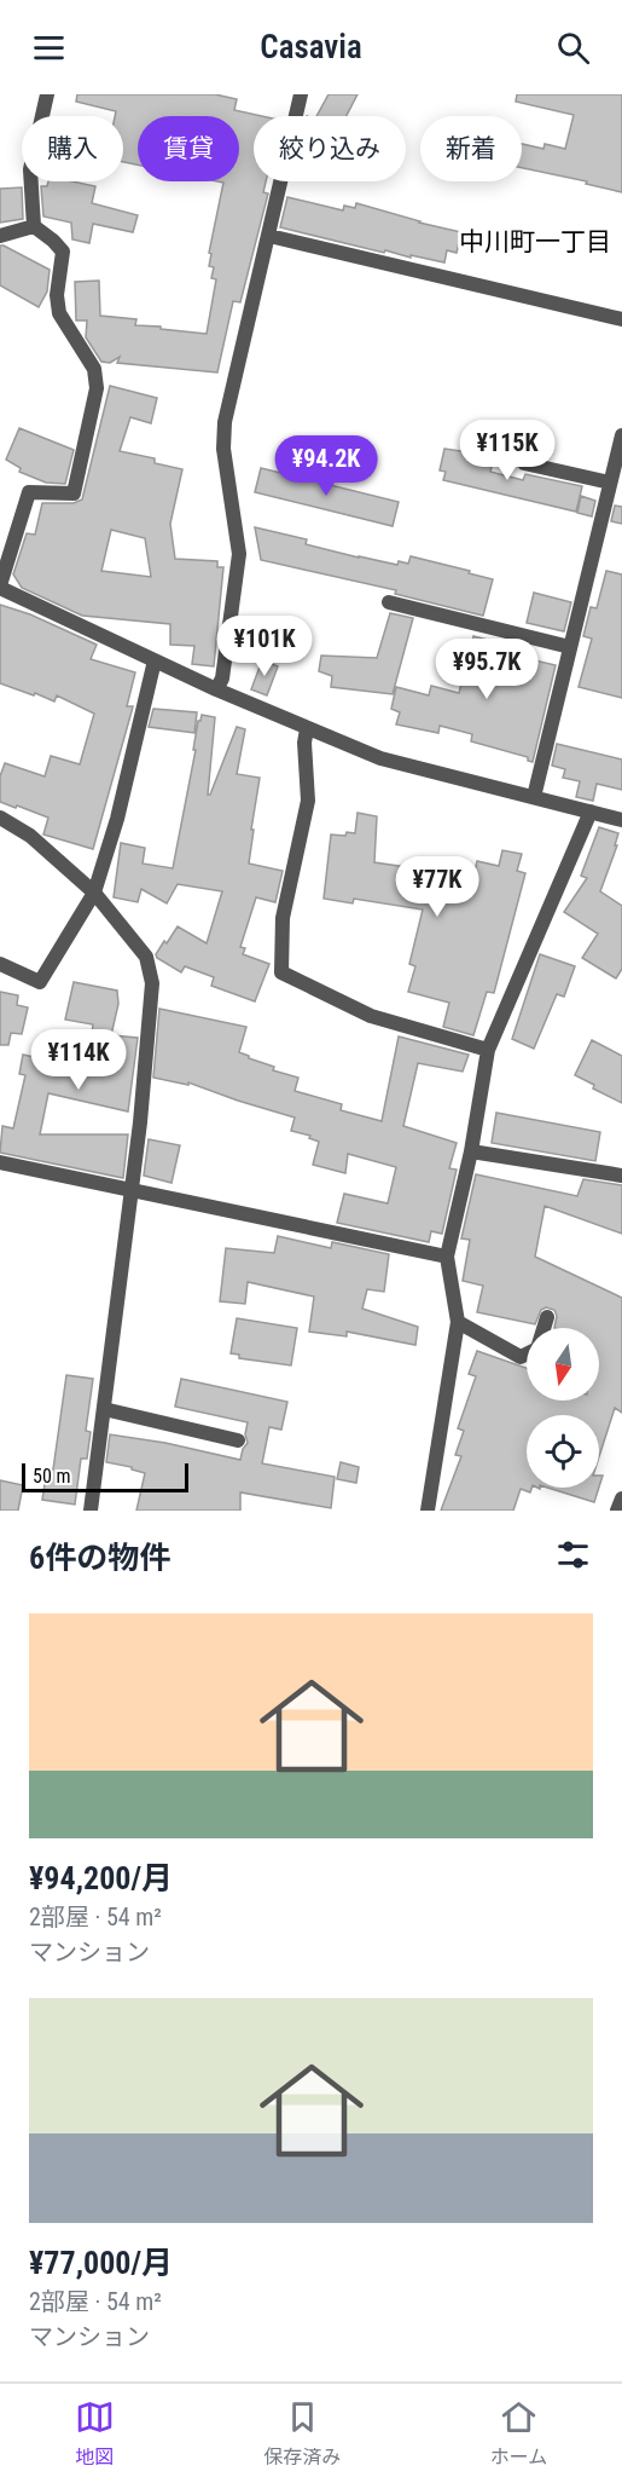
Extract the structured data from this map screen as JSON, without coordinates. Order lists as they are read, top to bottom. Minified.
{"districts":["中川町一丁目"],"scale_bar":"50 m","north":"bottom","page":{"header":"Casavia","chip":["購入","賃貸","絞り込み","新着"],"price":["¥115K","¥94.2K","¥101K","¥95.7K","¥77K","¥114K"],"scale":"50 m","heading":"6件の物件","list":[{"name":"¥94,200/月","note":"2部屋 · 54 m² · マンション"},{"name":"¥77,000/月","note":"2部屋 · 54 m² · マンション"}],"tabs":["地図","保存済み","ホーム"]}}
